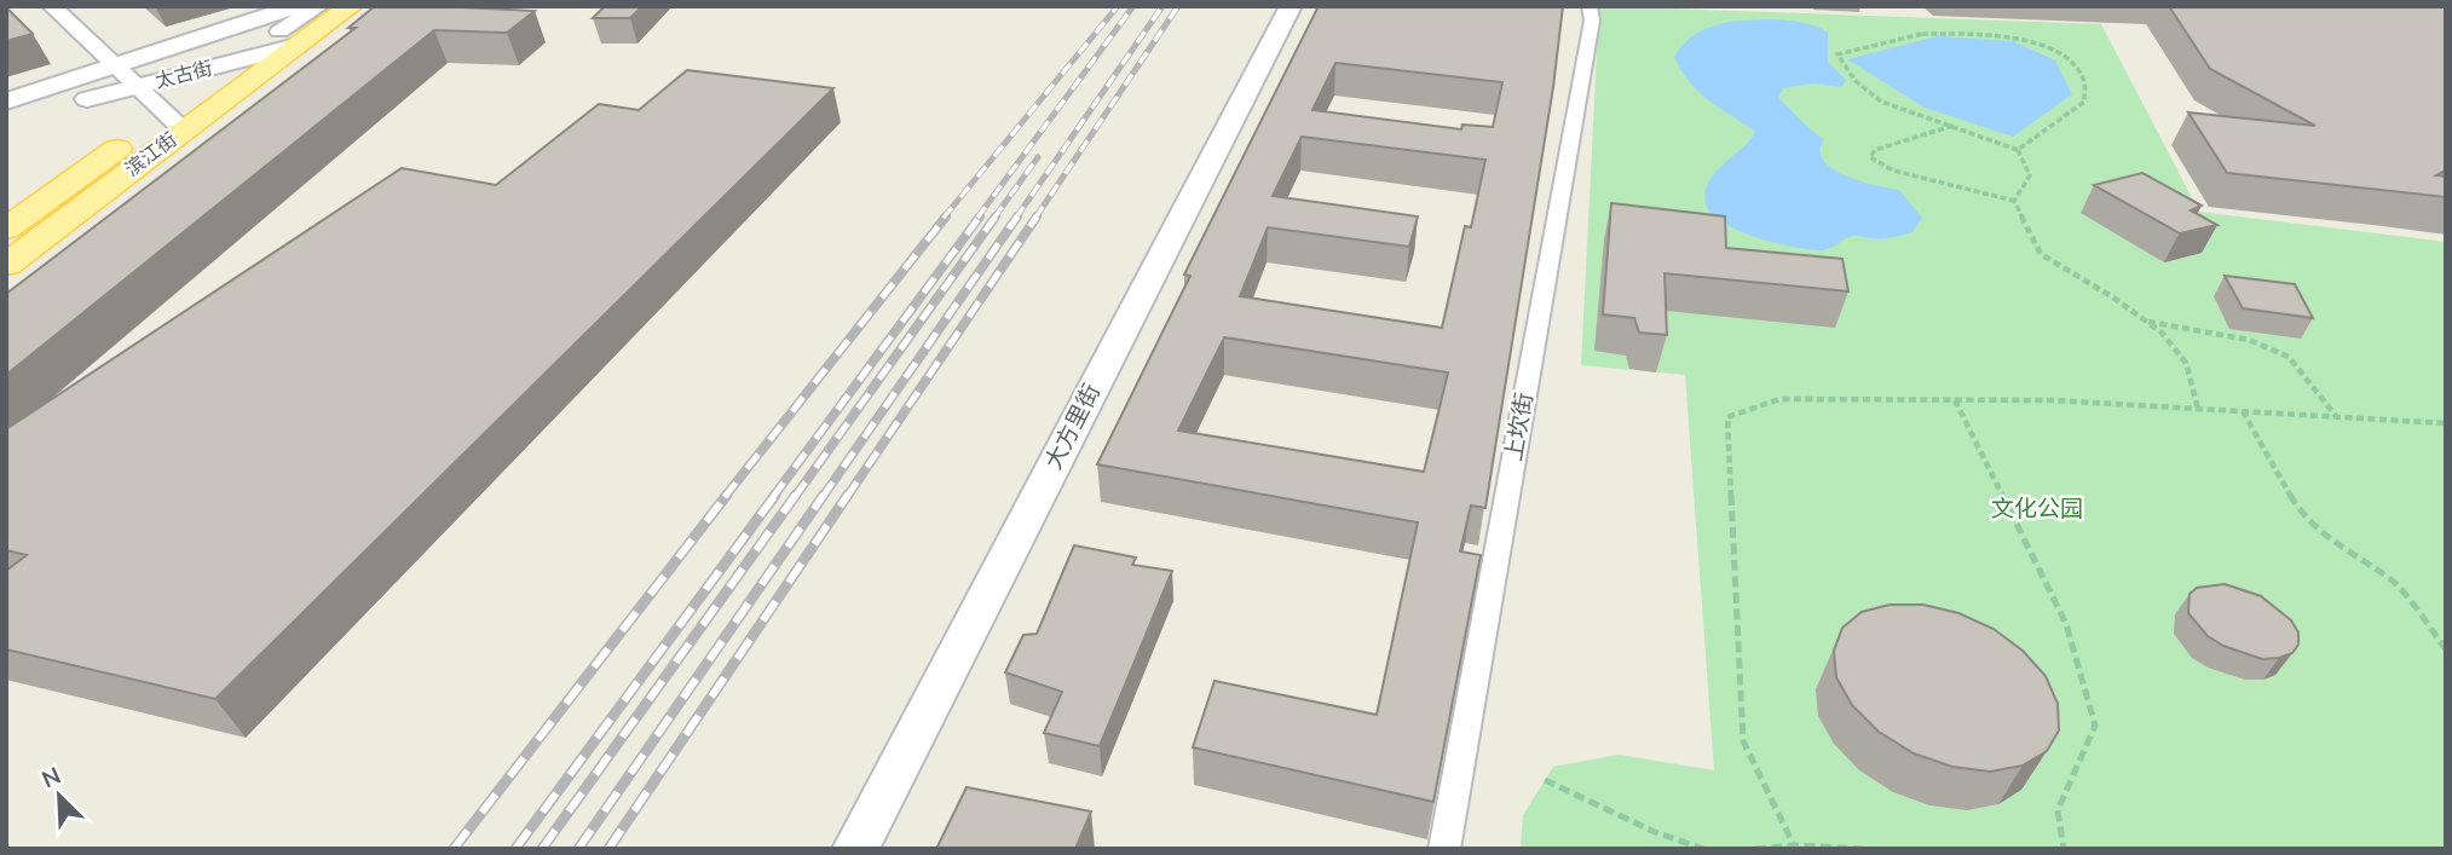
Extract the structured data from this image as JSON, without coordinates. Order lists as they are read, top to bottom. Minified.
{"streets":{"main road":["太古街","滨江街","大方里街"],"street":["上坎街"]},"crossings":[["太古街","滨江街"]],"parks":["文化公园"],"north":"top left"}
